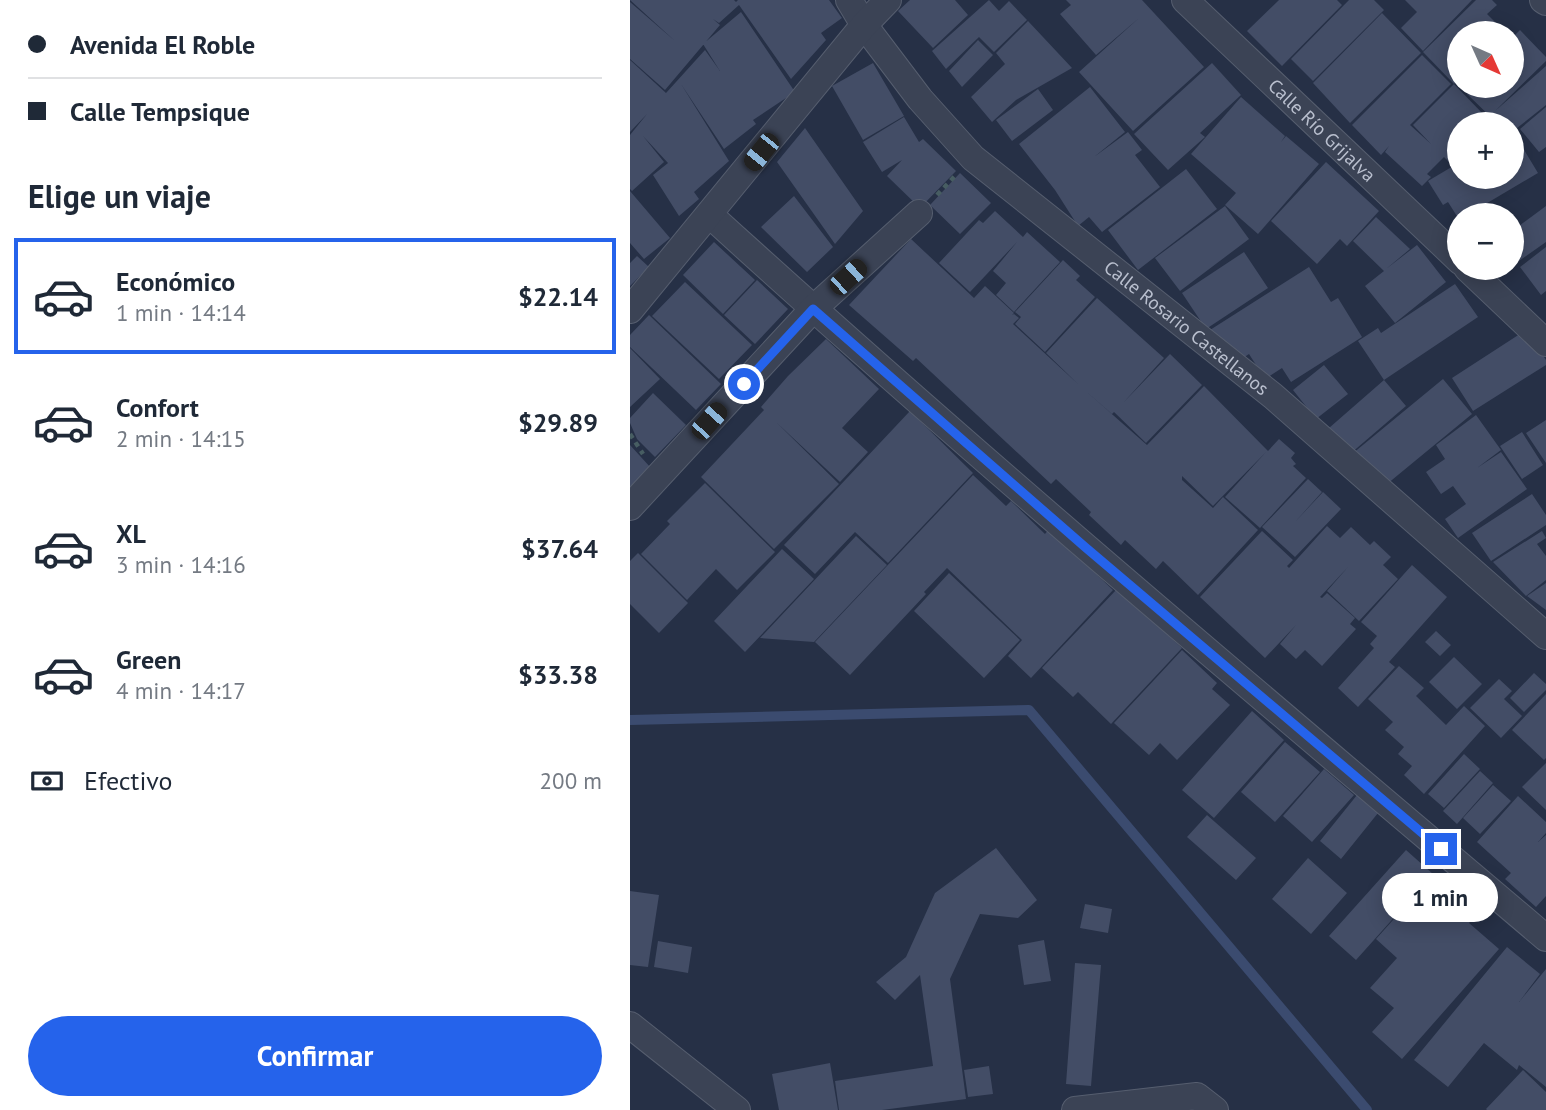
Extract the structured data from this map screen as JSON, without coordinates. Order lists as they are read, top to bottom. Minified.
{"streets":{"street":["Calle Río Grijalva","Calle Rosario Castellanos"]},"north":"bottom right","page":{"banner":["Avenida El Roble","Calle Tempsique"],"map_buttons":["+","−"],"heading":"Elige un viaje","list":[{"name":"Económico","note":"1 min · 14:14","value":"$22.14"},{"name":"Confort","note":"2 min · 14:15","value":"$29.89"},{"name":"XL","note":"3 min · 14:16","value":"$37.64"},{"name":"Green","note":"4 min · 14:17","value":"$33.38"}],"pay":["Efectivo","200 m"],"bubble":"1 min","buttons":"Confirmar"}}
